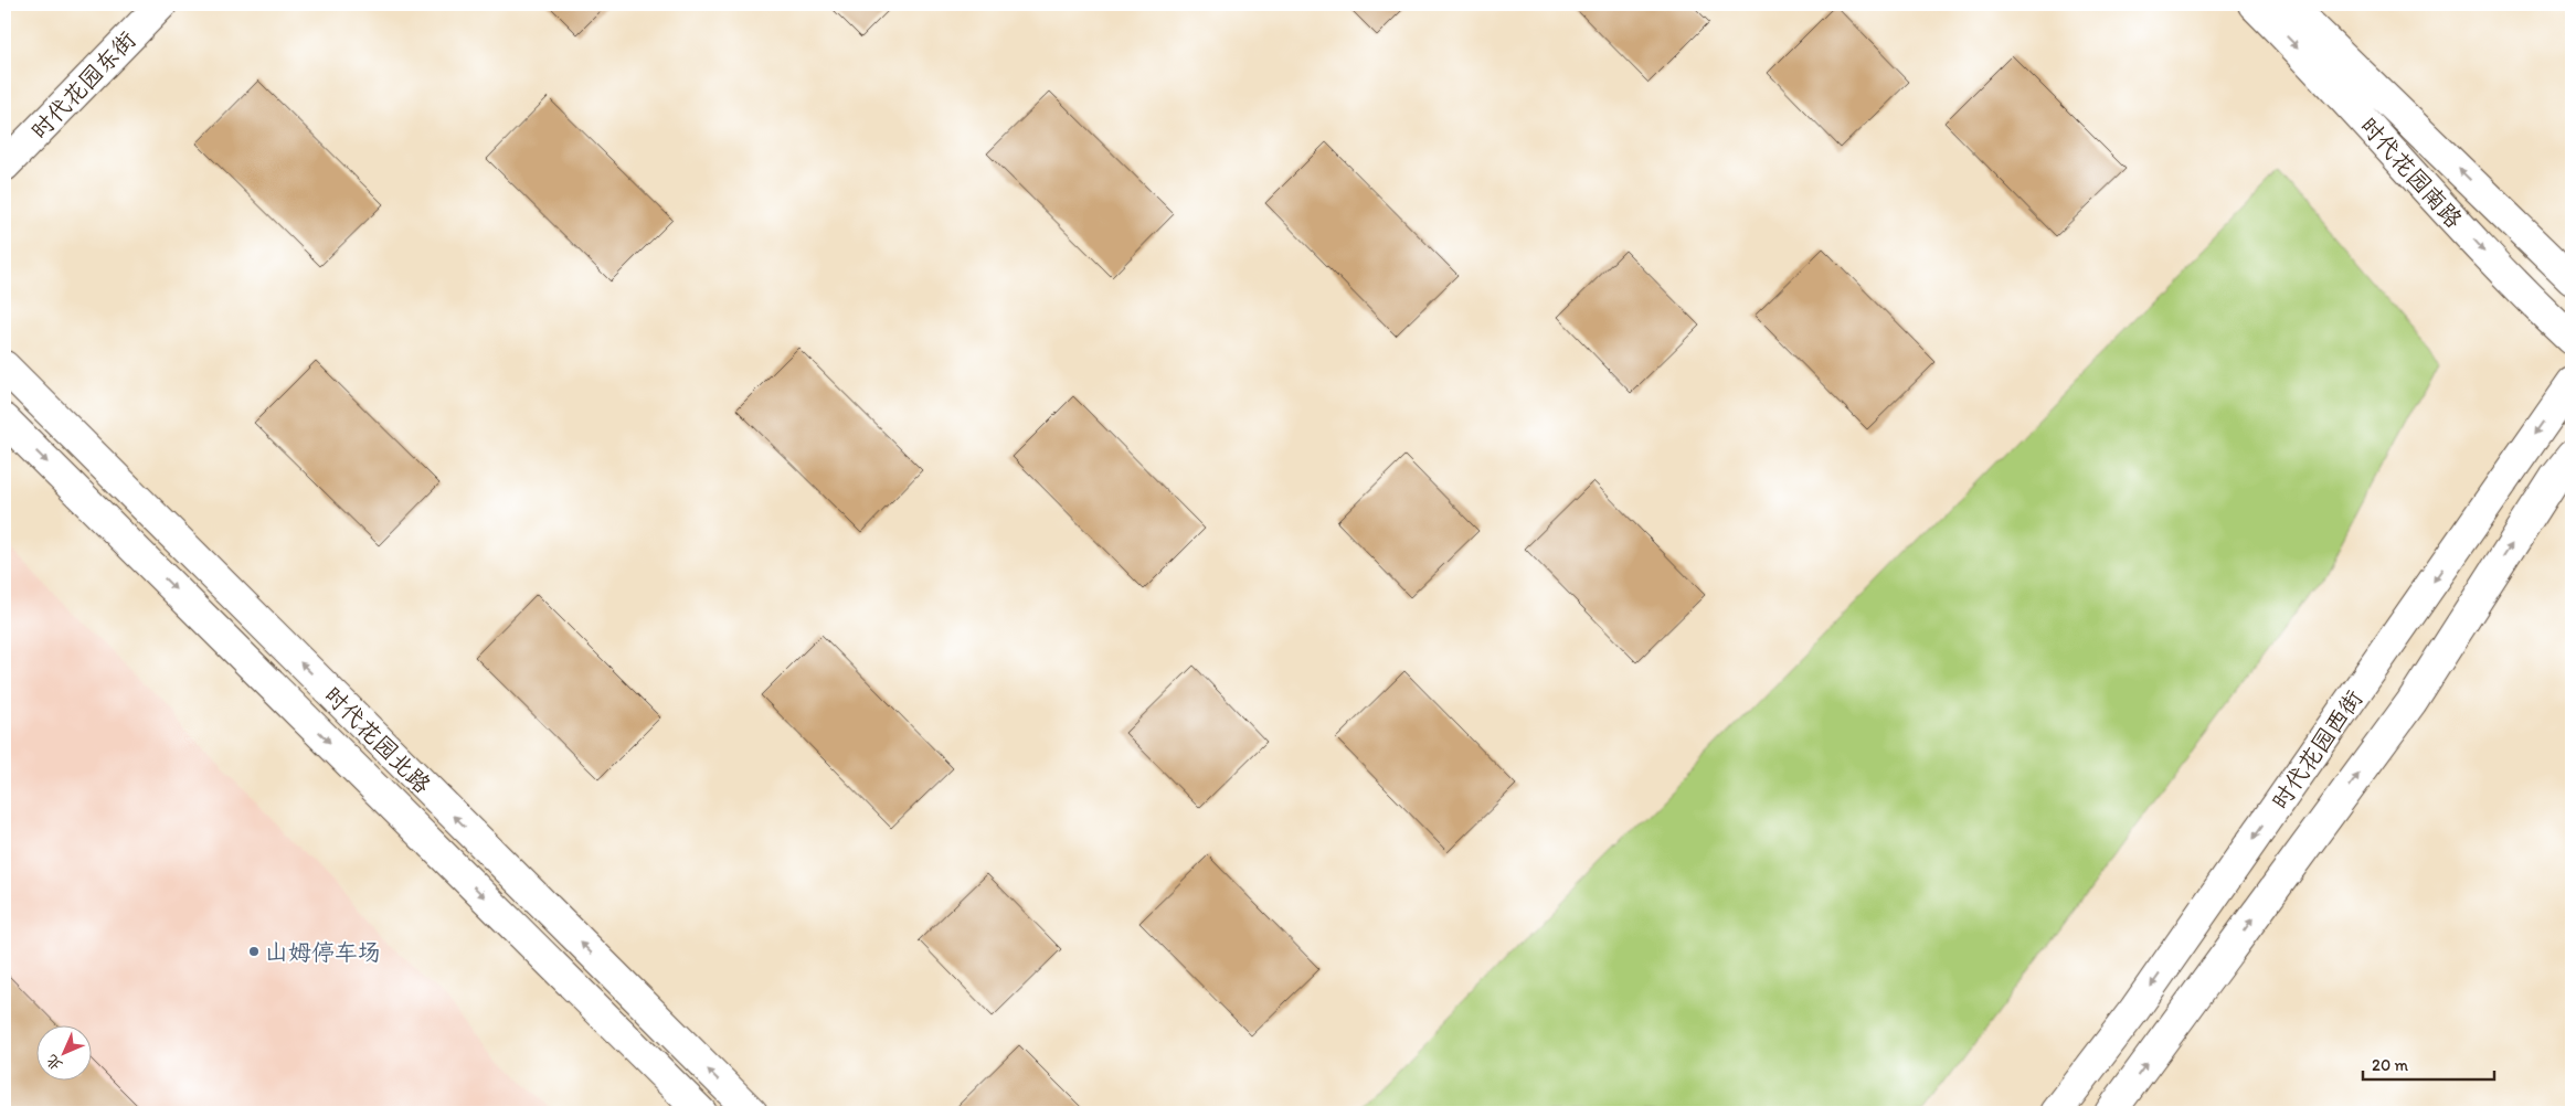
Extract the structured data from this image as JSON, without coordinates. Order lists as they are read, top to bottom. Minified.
{"streets":{"street":["时代花园东街","时代花园南路","时代花园北路","时代花园西街"]},"places":["山姆停车场"],"scale_bar":"20 m","north":"bottom left"}
